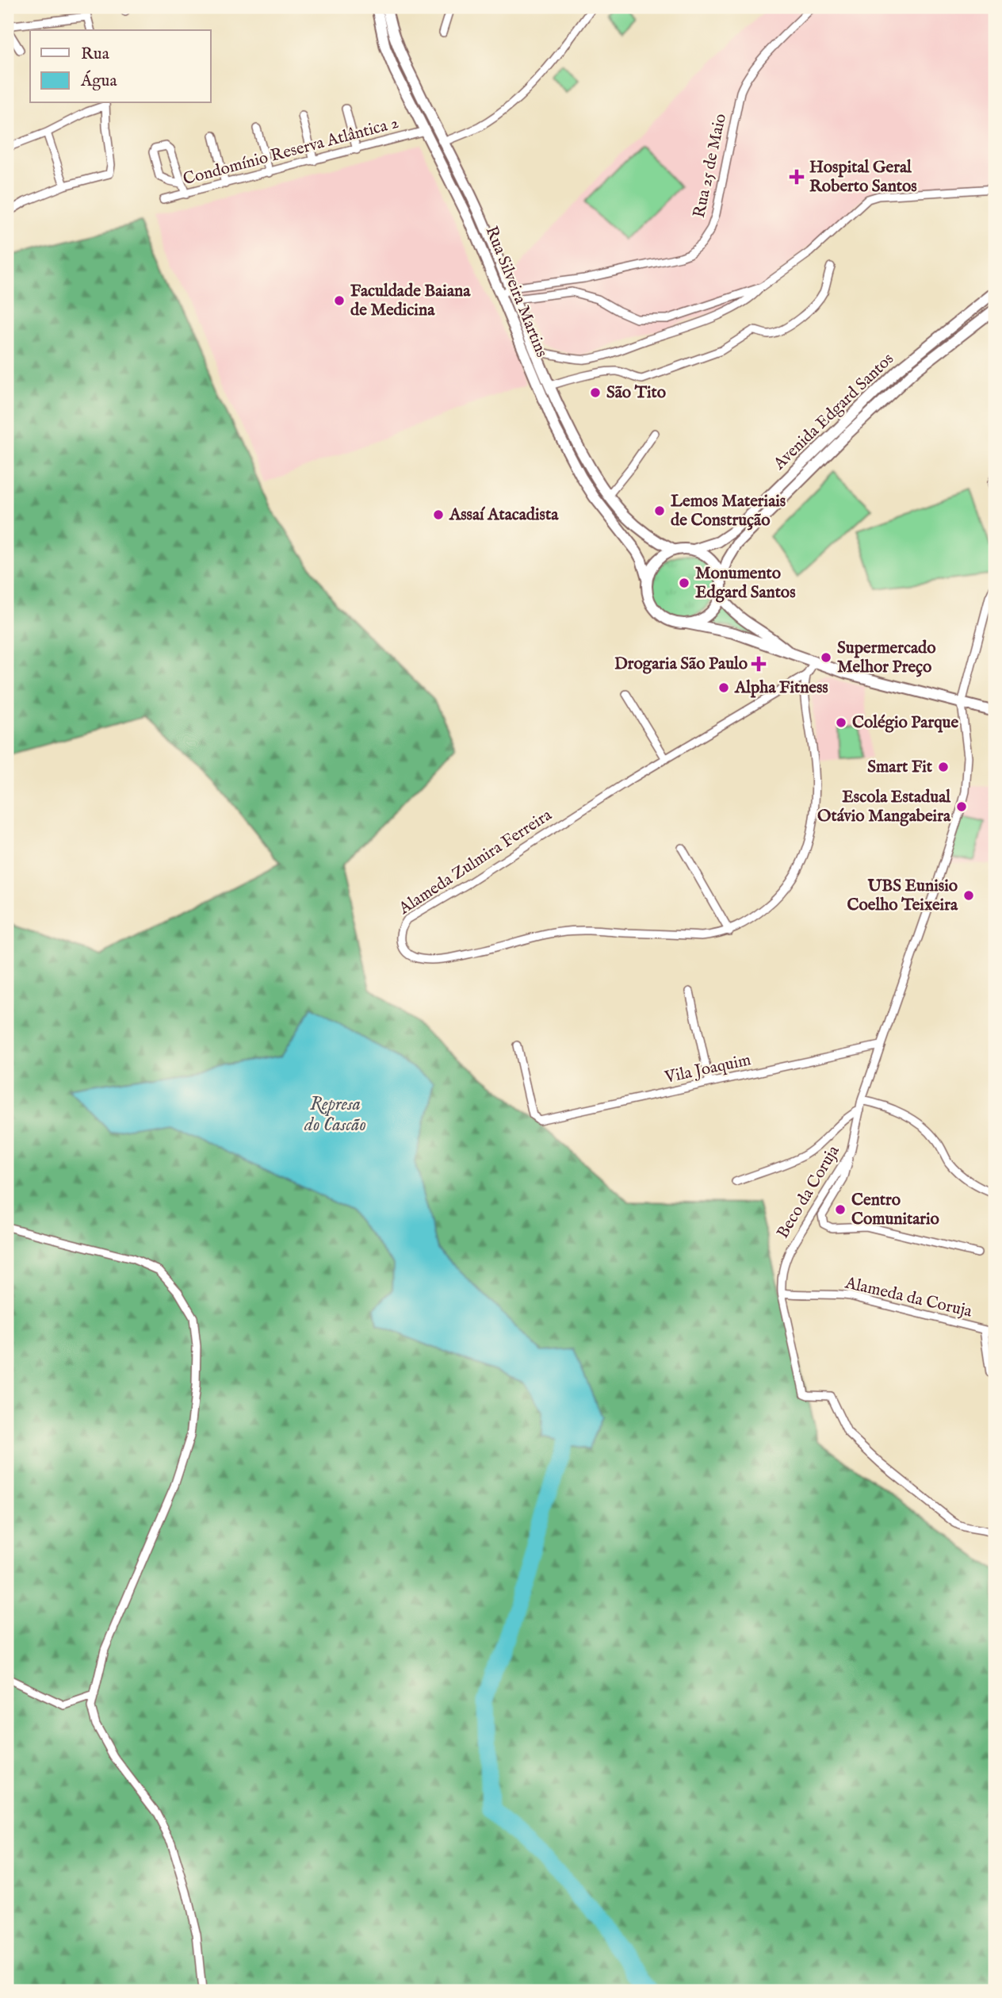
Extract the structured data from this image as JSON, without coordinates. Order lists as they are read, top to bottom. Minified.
{"streets":{"main road":["Rua Silveira Martins","Avenida Edgard Santos"],"street":["Condomínio Reserva Atlântica 2","Rua 25 de Maio","Alameda Zulmira Ferreira","Vila Joaquim","Beco da Coruja","Alameda da Coruja"]},"crossings":[["Condomínio Reserva Atlântica 2","Rua Silveira Martins"],["Rua 25 de Maio","Rua Silveira Martins"],["Rua Silveira Martins","Avenida Edgard Santos"],["Vila Joaquim","Beco da Coruja"],["Beco da Coruja","Alameda da Coruja"]],"water":["Represa do Cascão"],"places":{"health":["Hospital Geral Roberto Santos","Drogaria São Paulo"],"other":["Faculdade Baiana de Medicina","São Tito","Lemos Materiais de Construção","Assaí Atacadista","Monumento Edgard Santos","Supermercado Melhor Preço","Alpha Fitness","Colégio Parque","Smart Fit","Escola Estadual Otávio Mangabeira","UBS Eunisio Coelho Teixeira","Centro Comunitario"]},"legend":["Rua","Água"]}
